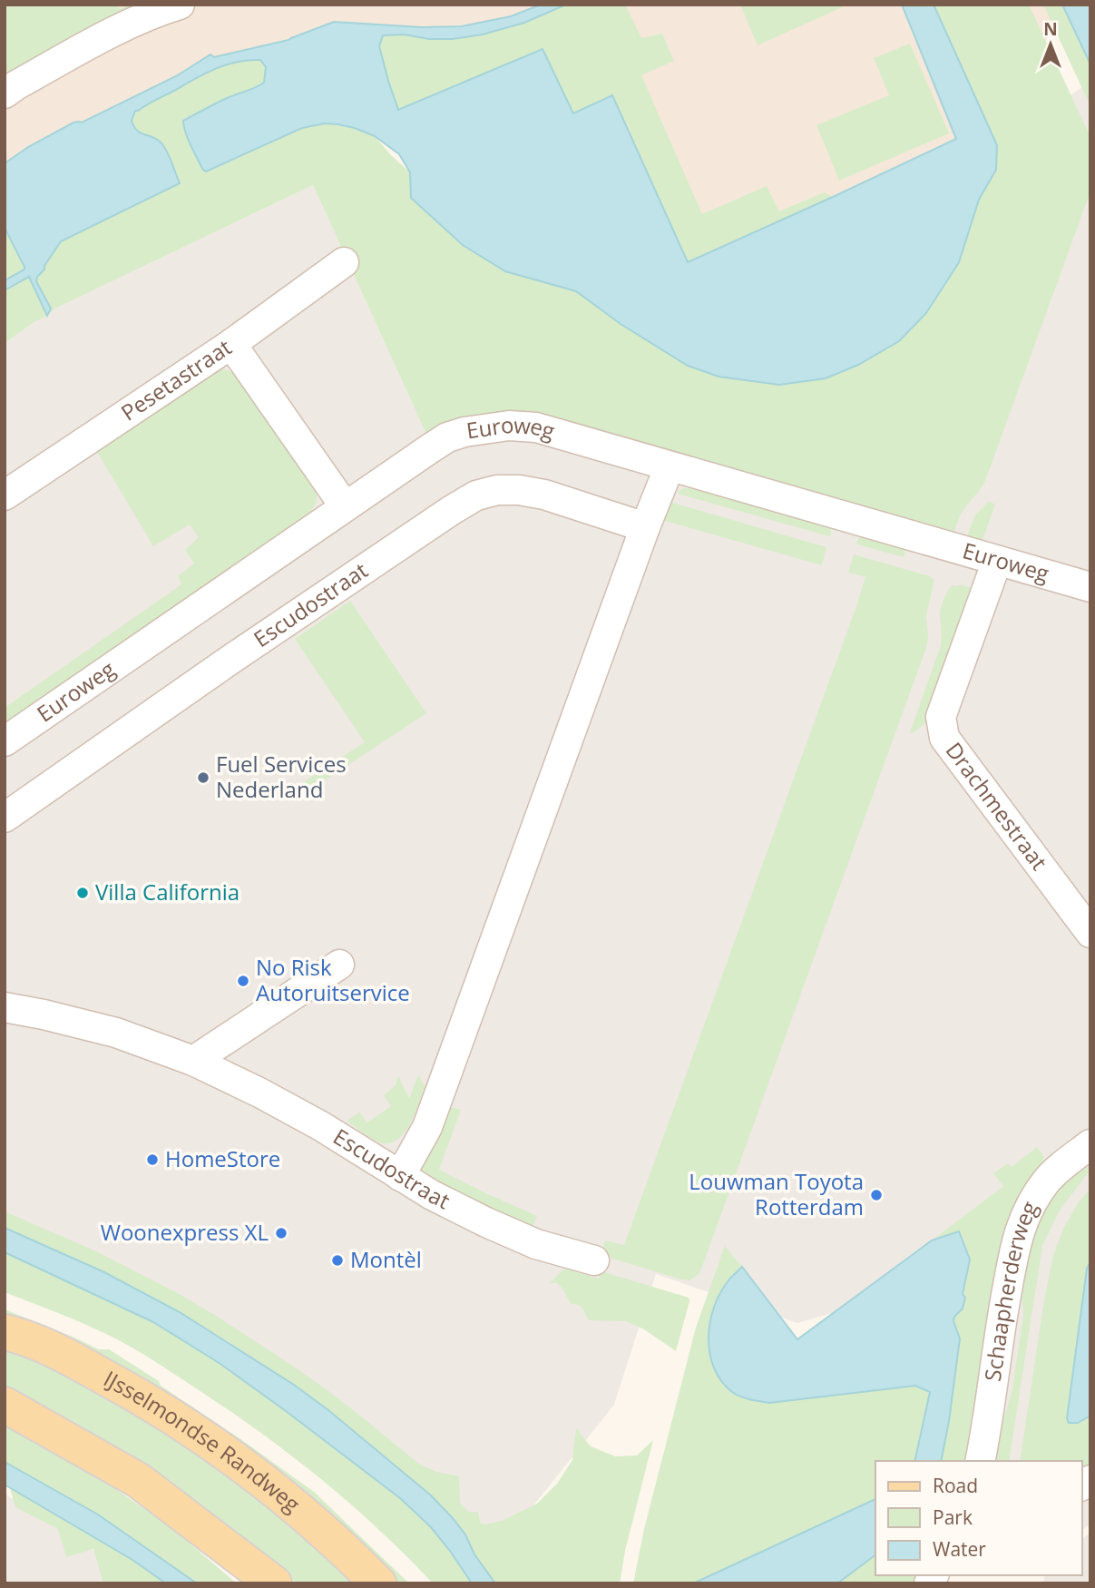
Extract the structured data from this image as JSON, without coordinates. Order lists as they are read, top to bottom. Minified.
{"streets":{"main road":["IJsselmondse Randweg"],"street":["Pesetastraat","Euroweg","Escudostraat","Drachmestraat","Schaapherderweg"]},"crossings":[["Euroweg","Drachmestraat"]],"places":["Fuel Services Nederland","Villa California","No Risk Autoruitservice","HomeStore","Louwman Toyota Rotterdam","Woonexpress XL","Montèl"],"legend":["Road","Park","Water"],"north":"top"}
